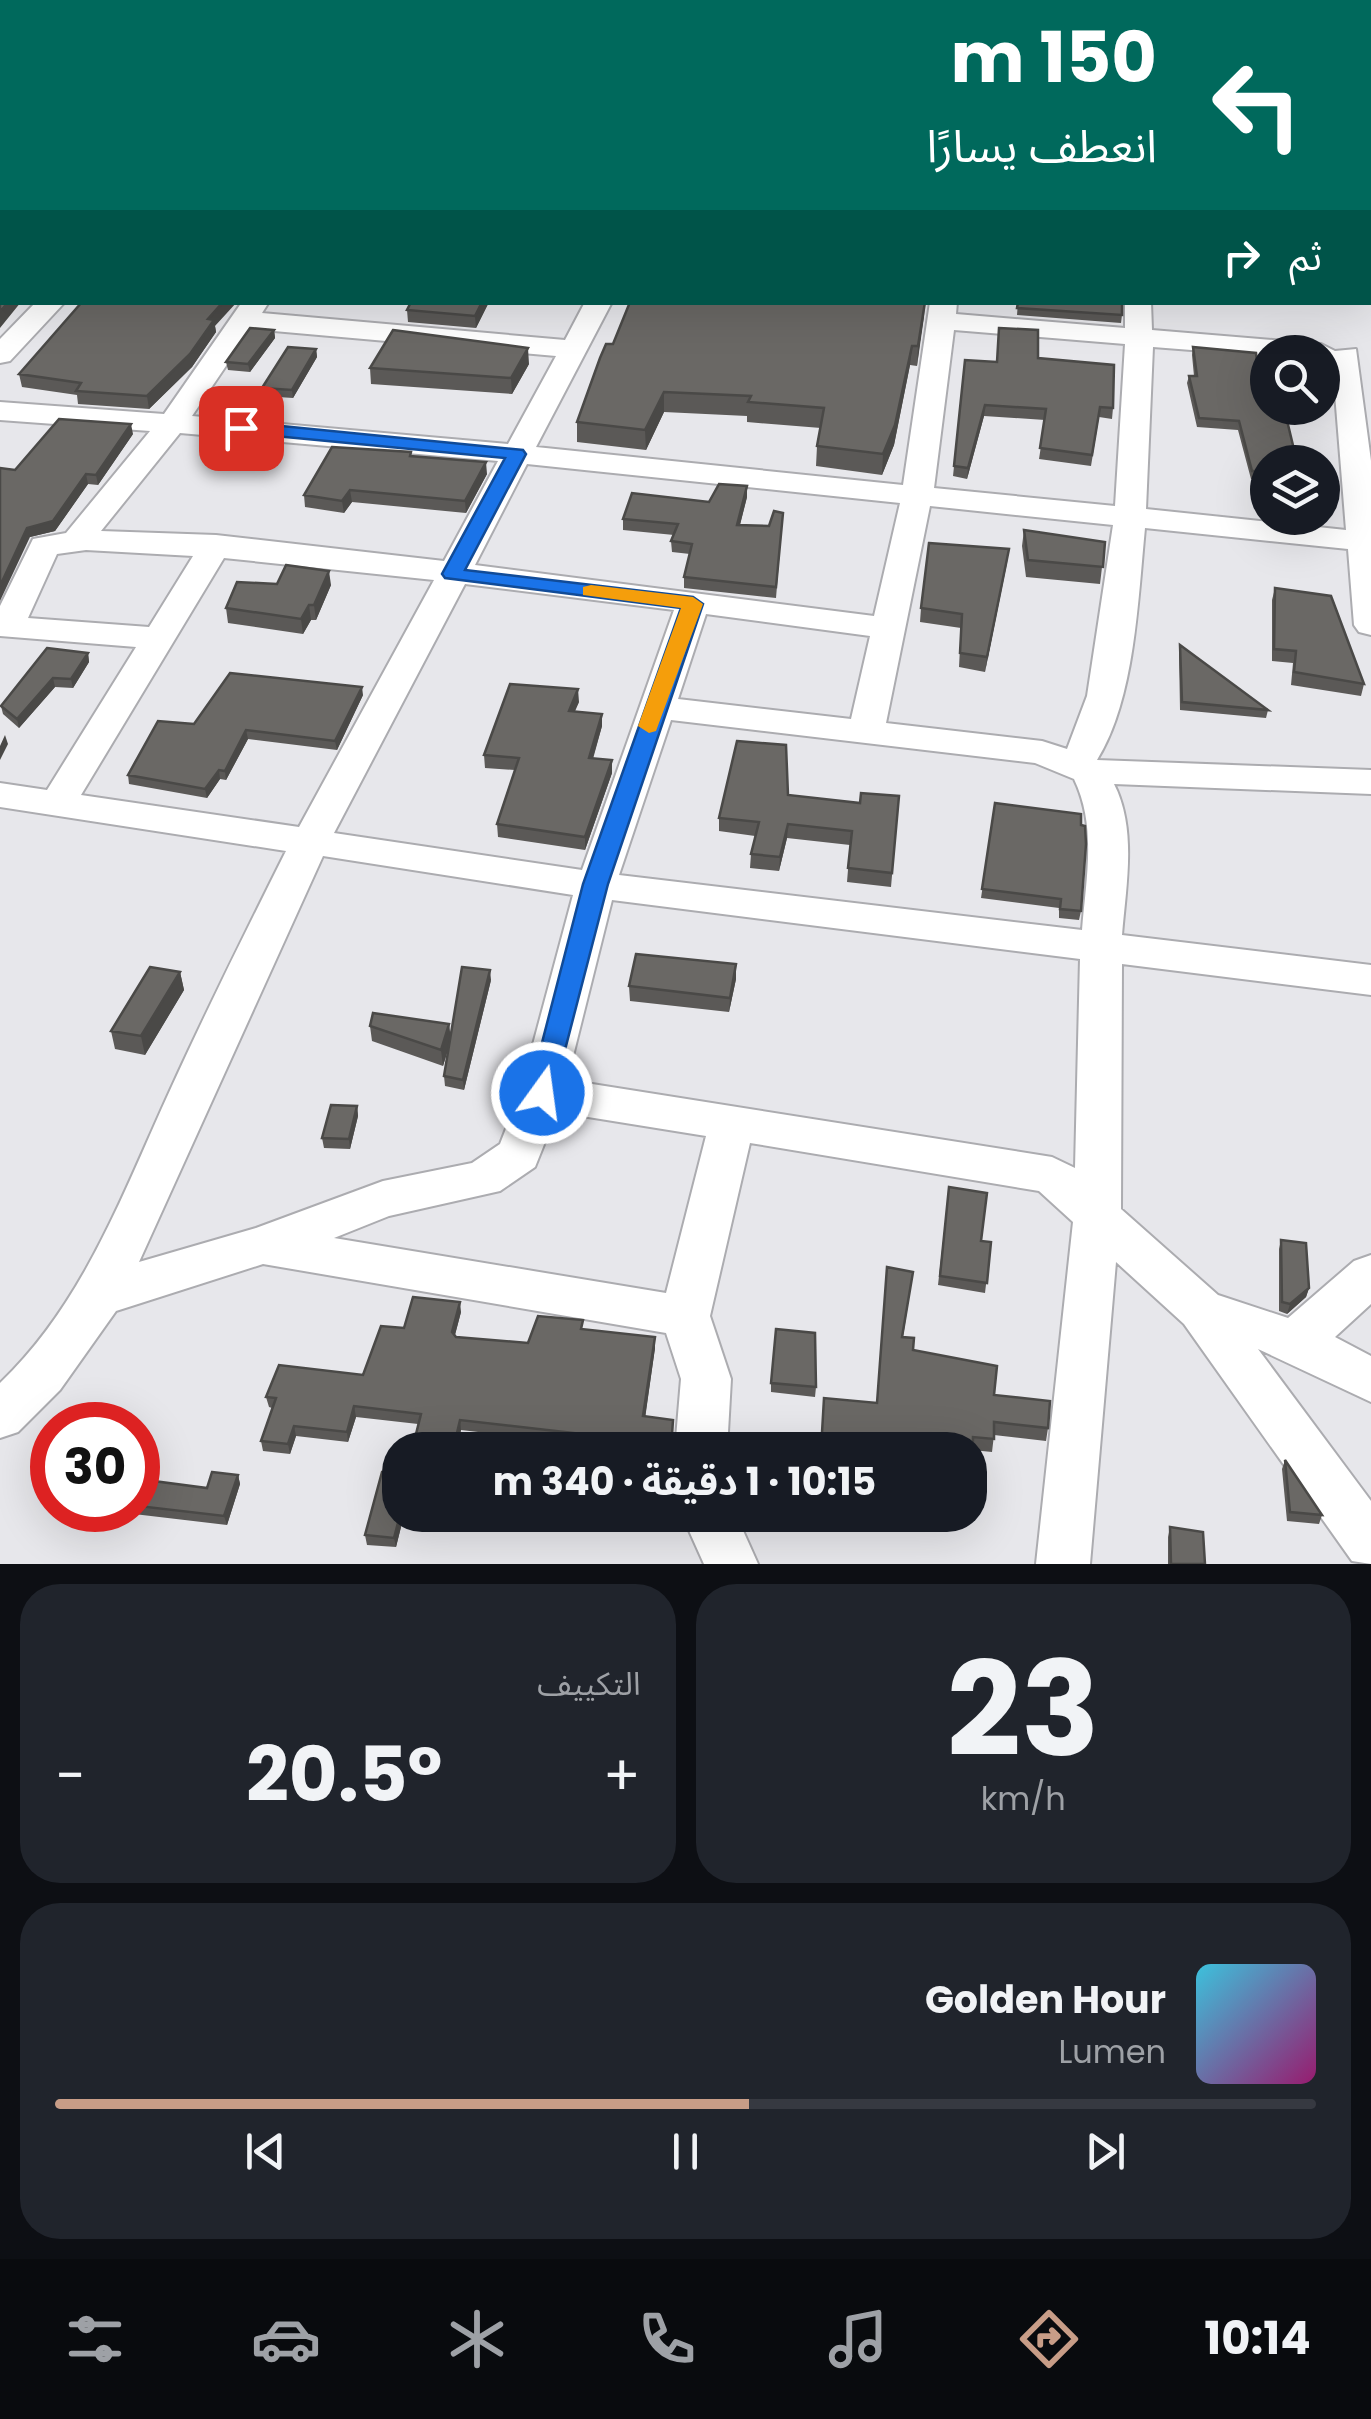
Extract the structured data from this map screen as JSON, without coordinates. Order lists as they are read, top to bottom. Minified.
{"page":{"turn":["150 m","انعطف يسارًا"],"then":"ثم","limit":"30","trip":"10:15 · 1 دقيقة · 340 m","tile":[["23","km/h"],"التكييف"],"heat":["−","20.5°","+"],"song":["Golden Hour","Lumen"],"tabs":"10:14"}}
